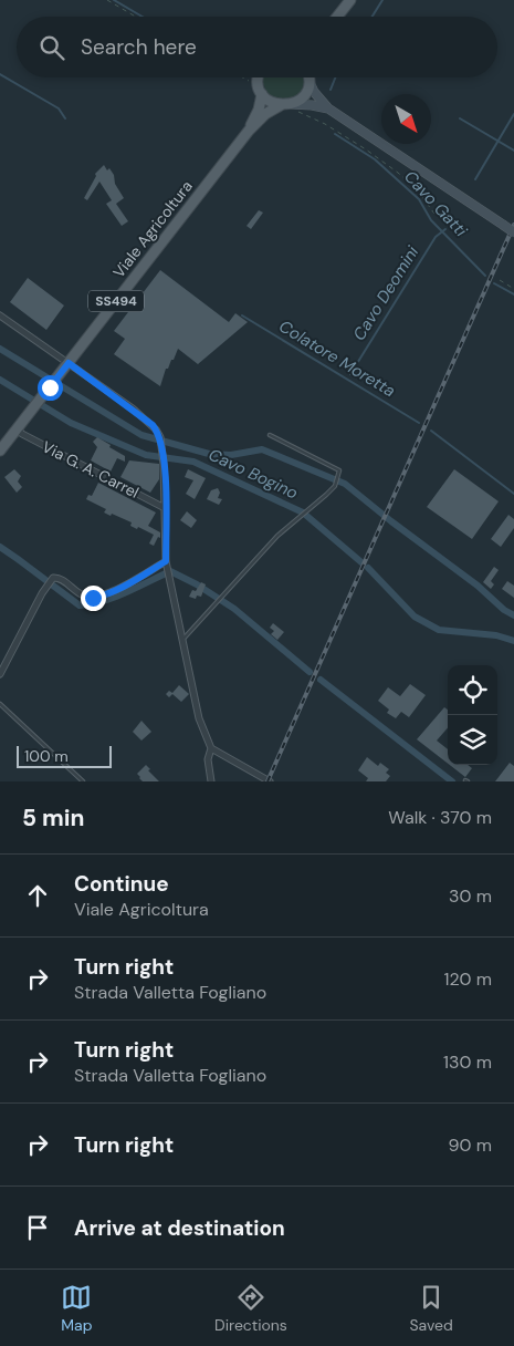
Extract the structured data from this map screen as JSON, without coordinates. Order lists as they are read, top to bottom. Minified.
{"streets":{"main road":["Viale Agricoltura","SS494"],"street":["Via G. A. Carrel"]},"crossings":[["Viale Agricoltura","Via G. A. Carrel"]],"water":["Cavo Gatti","Cavo Deomini","Colatore Moretta","Cavo Bogino"],"scale_bar":"100 m","north":"bottom right","page":{"search":"Search here","scale":"100 m","heading":["5 min","Walk · 370 m"],"list":[["Continue","Viale Agricoltura","30 m"],["Turn right","Strada Valletta Fogliano","120 m"],["Turn right","Strada Valletta Fogliano","130 m"],["Turn right","90 m"],"Arrive at destination"],"nav":["Map","Directions","Saved"]}}
